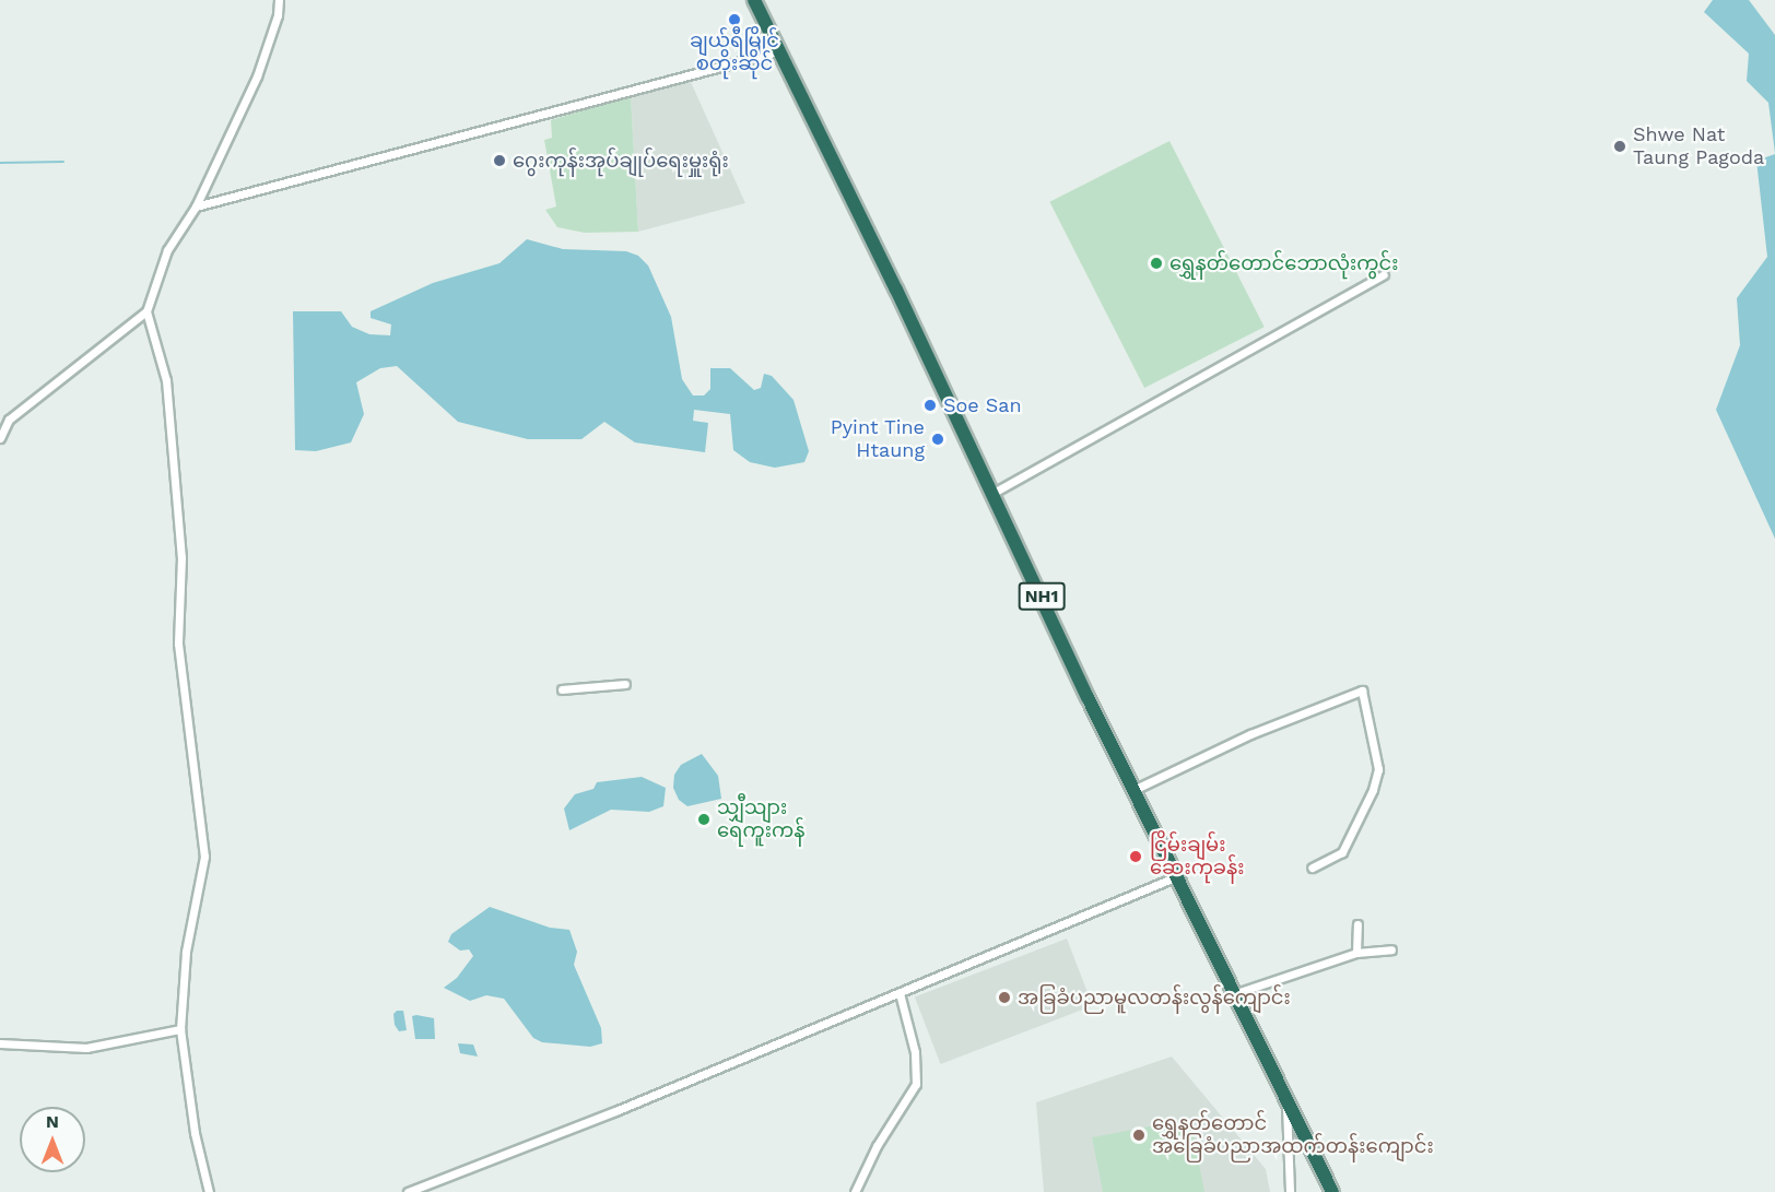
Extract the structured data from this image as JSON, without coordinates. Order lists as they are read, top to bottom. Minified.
{"streets":{"highway":["NH1"]},"places":["ချယ်ရီမြိုင် စတိုးဆိုင်","Shwe Nat Taung Pagoda","ဂွေးကုန်းအုပ်ချုပ်ရေးမှူးရုံး","ရွှေနတ်တောင်ဘောလုံးကွင်း","Soe San","Pyint Tine Htaung","သျှီသျား ရေကူးကန်","ငြိမ်းချမ်း ဆေးကုခန်း","အခြခံပညာမူလတန်းလွန်ကျောင်း","ရွှေနတ်တောင် အခြေခံပညာအထက်တန်းကျောင်း"],"north":"top"}
